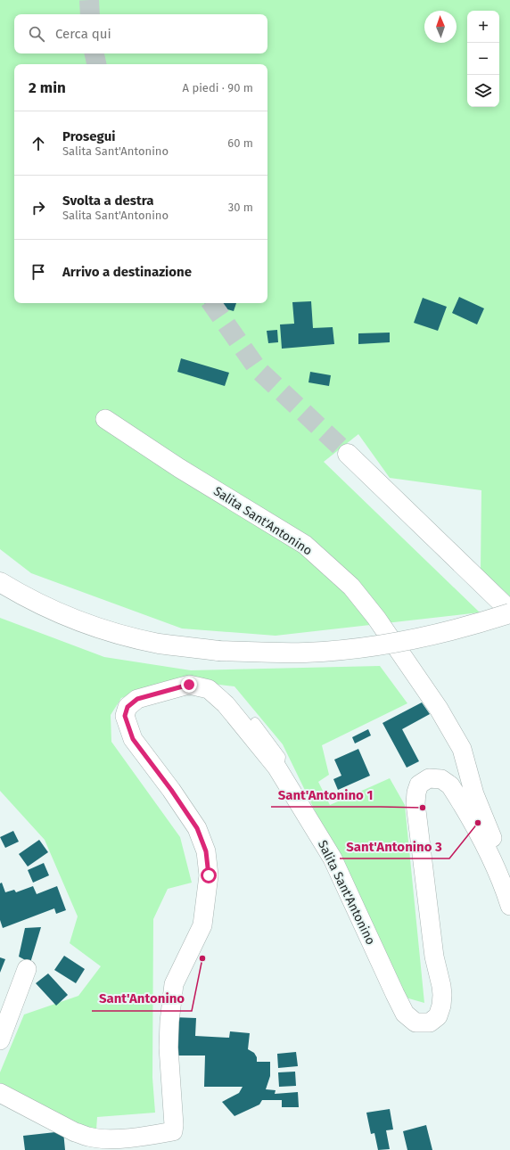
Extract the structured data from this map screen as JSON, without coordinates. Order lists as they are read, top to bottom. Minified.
{"streets":{"street":["Salita Sant'Antonino"]},"places":["Sant'Antonino 1","Sant'Antonino 3","Sant'Antonino"],"north":"top","page":{"map_buttons":["+","−"],"search":"Cerca qui","heading":["2 min","A piedi · 90 m"],"list":[["Prosegui","Salita Sant'Antonino","60 m"],["Svolta a destra","Salita Sant'Antonino","30 m"],"Arrivo a destinazione"]}}
